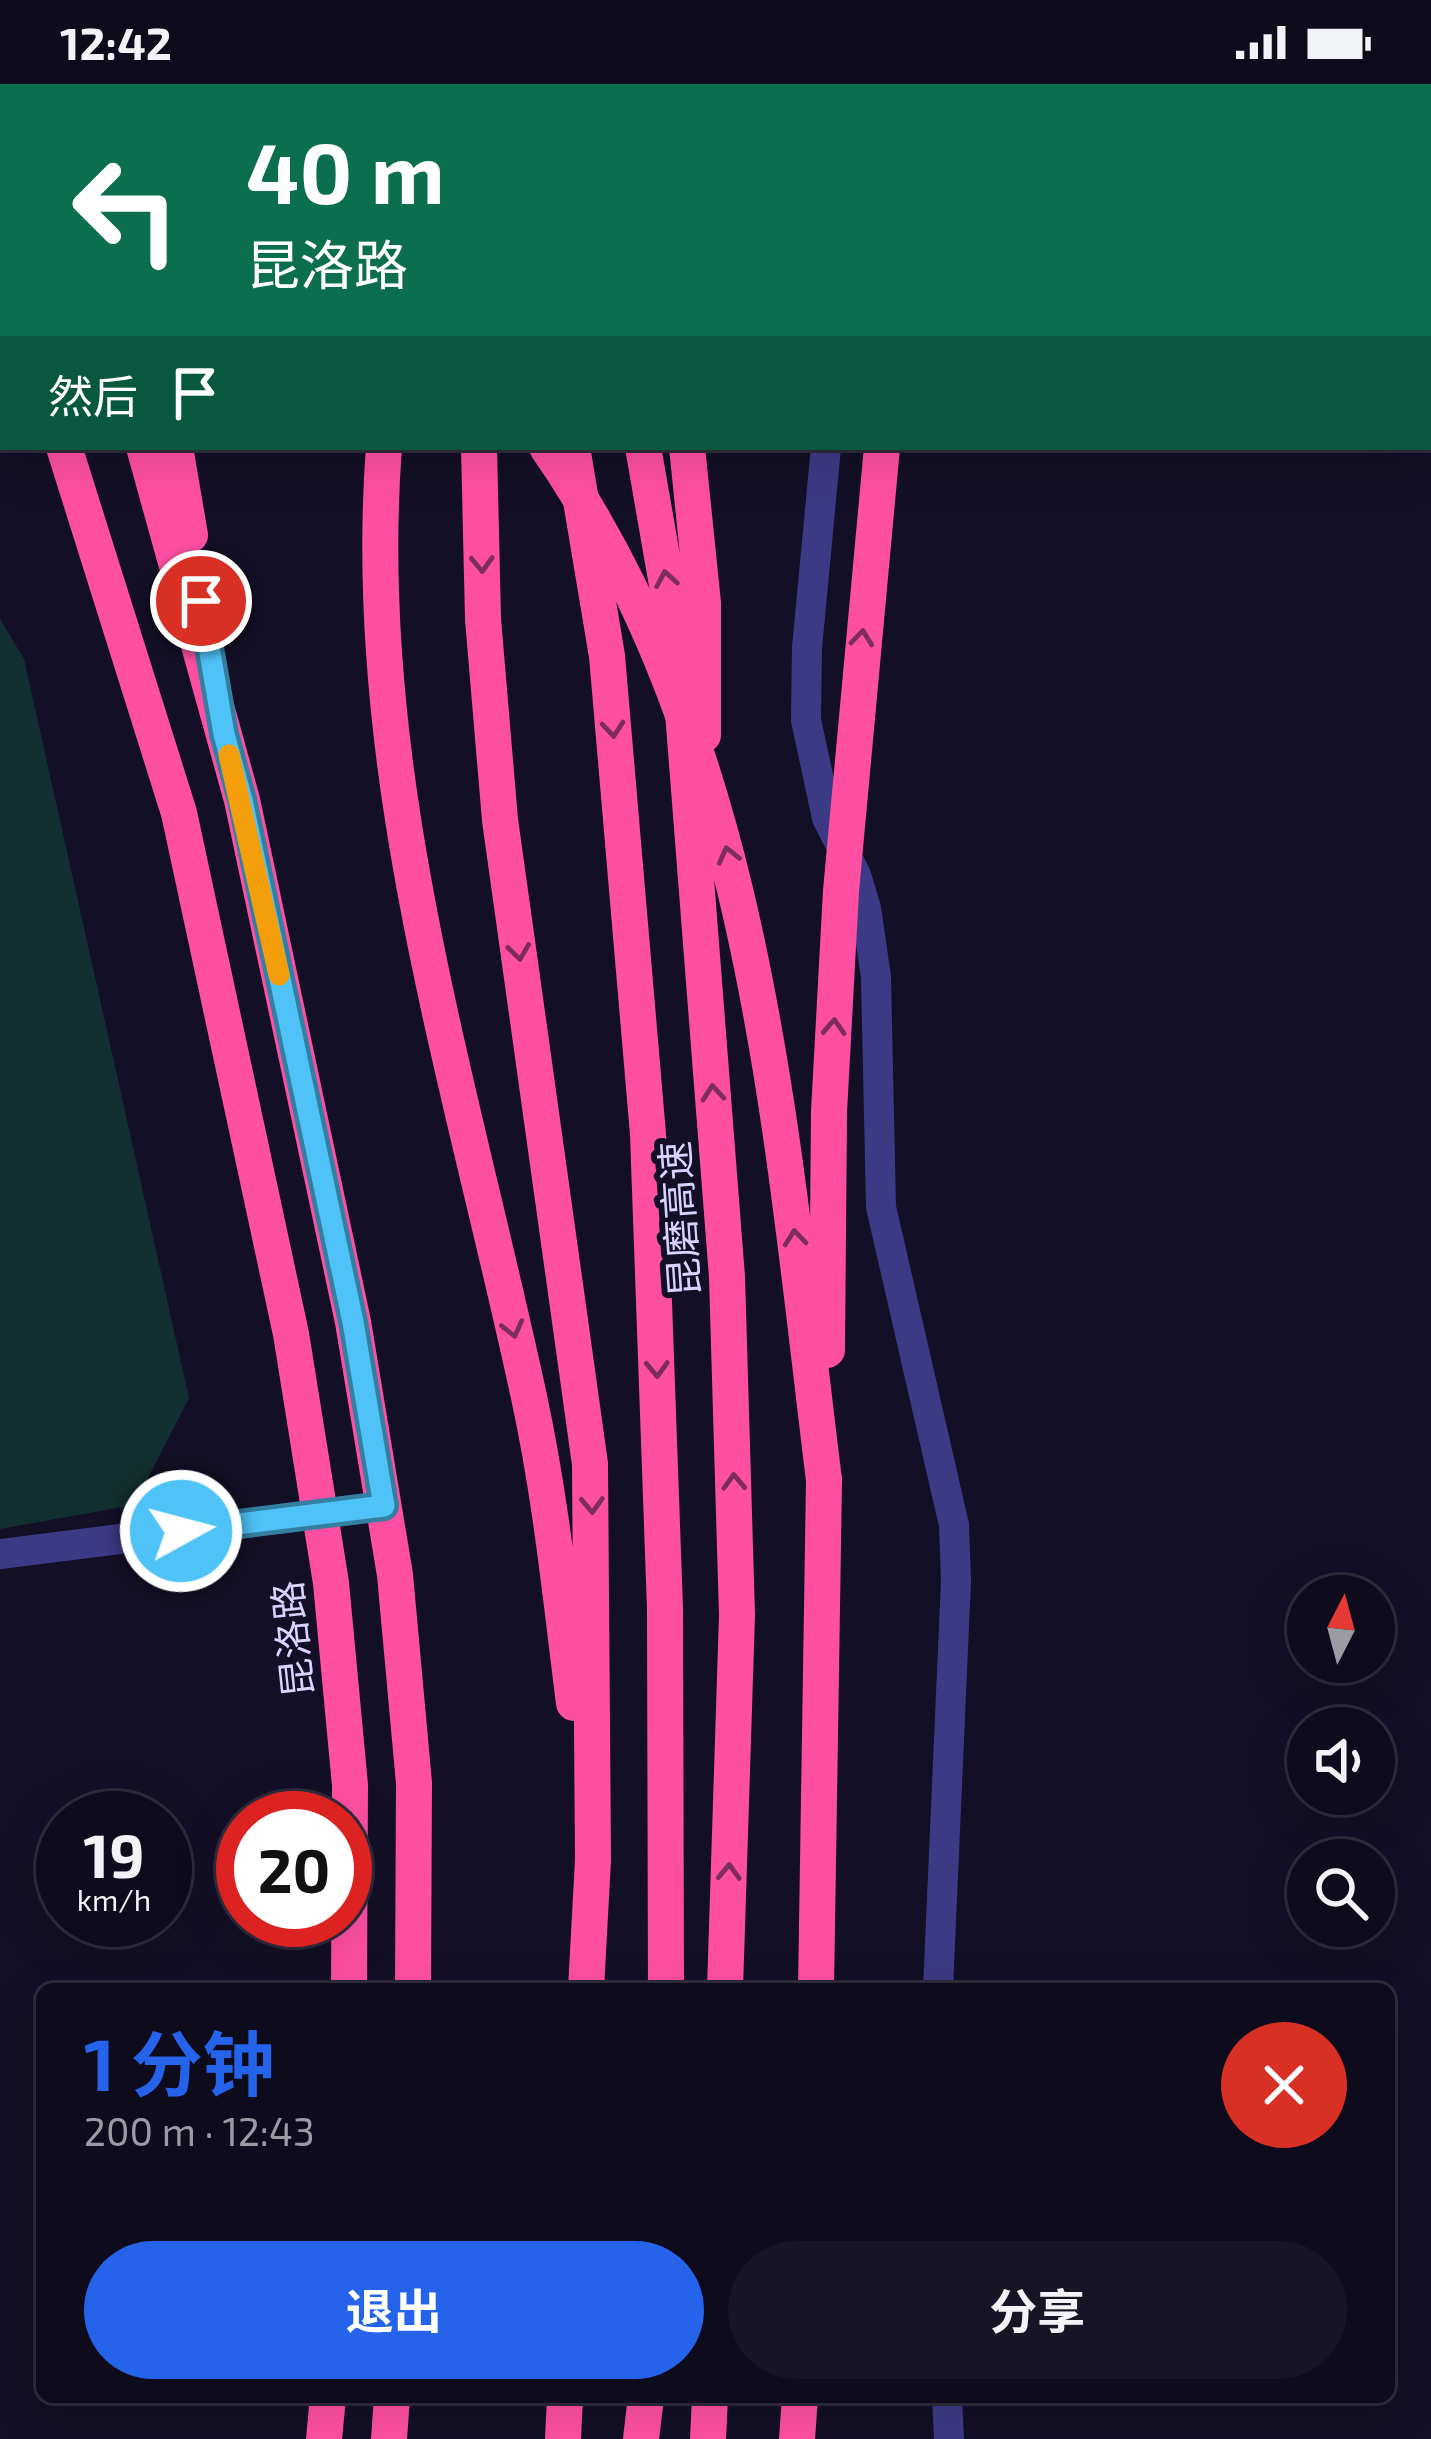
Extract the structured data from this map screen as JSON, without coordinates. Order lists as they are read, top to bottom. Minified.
{"streets":{"highway":["昆磨高速","昆洛路"]},"north":"top","page":{"status":"12:42","turn":["40 m","昆洛路"],"then":"然后","speed":"19 km/h","limit":"20","heading":["1 分钟","200 m · 12:43"],"buttons":["退出","分享"]}}
